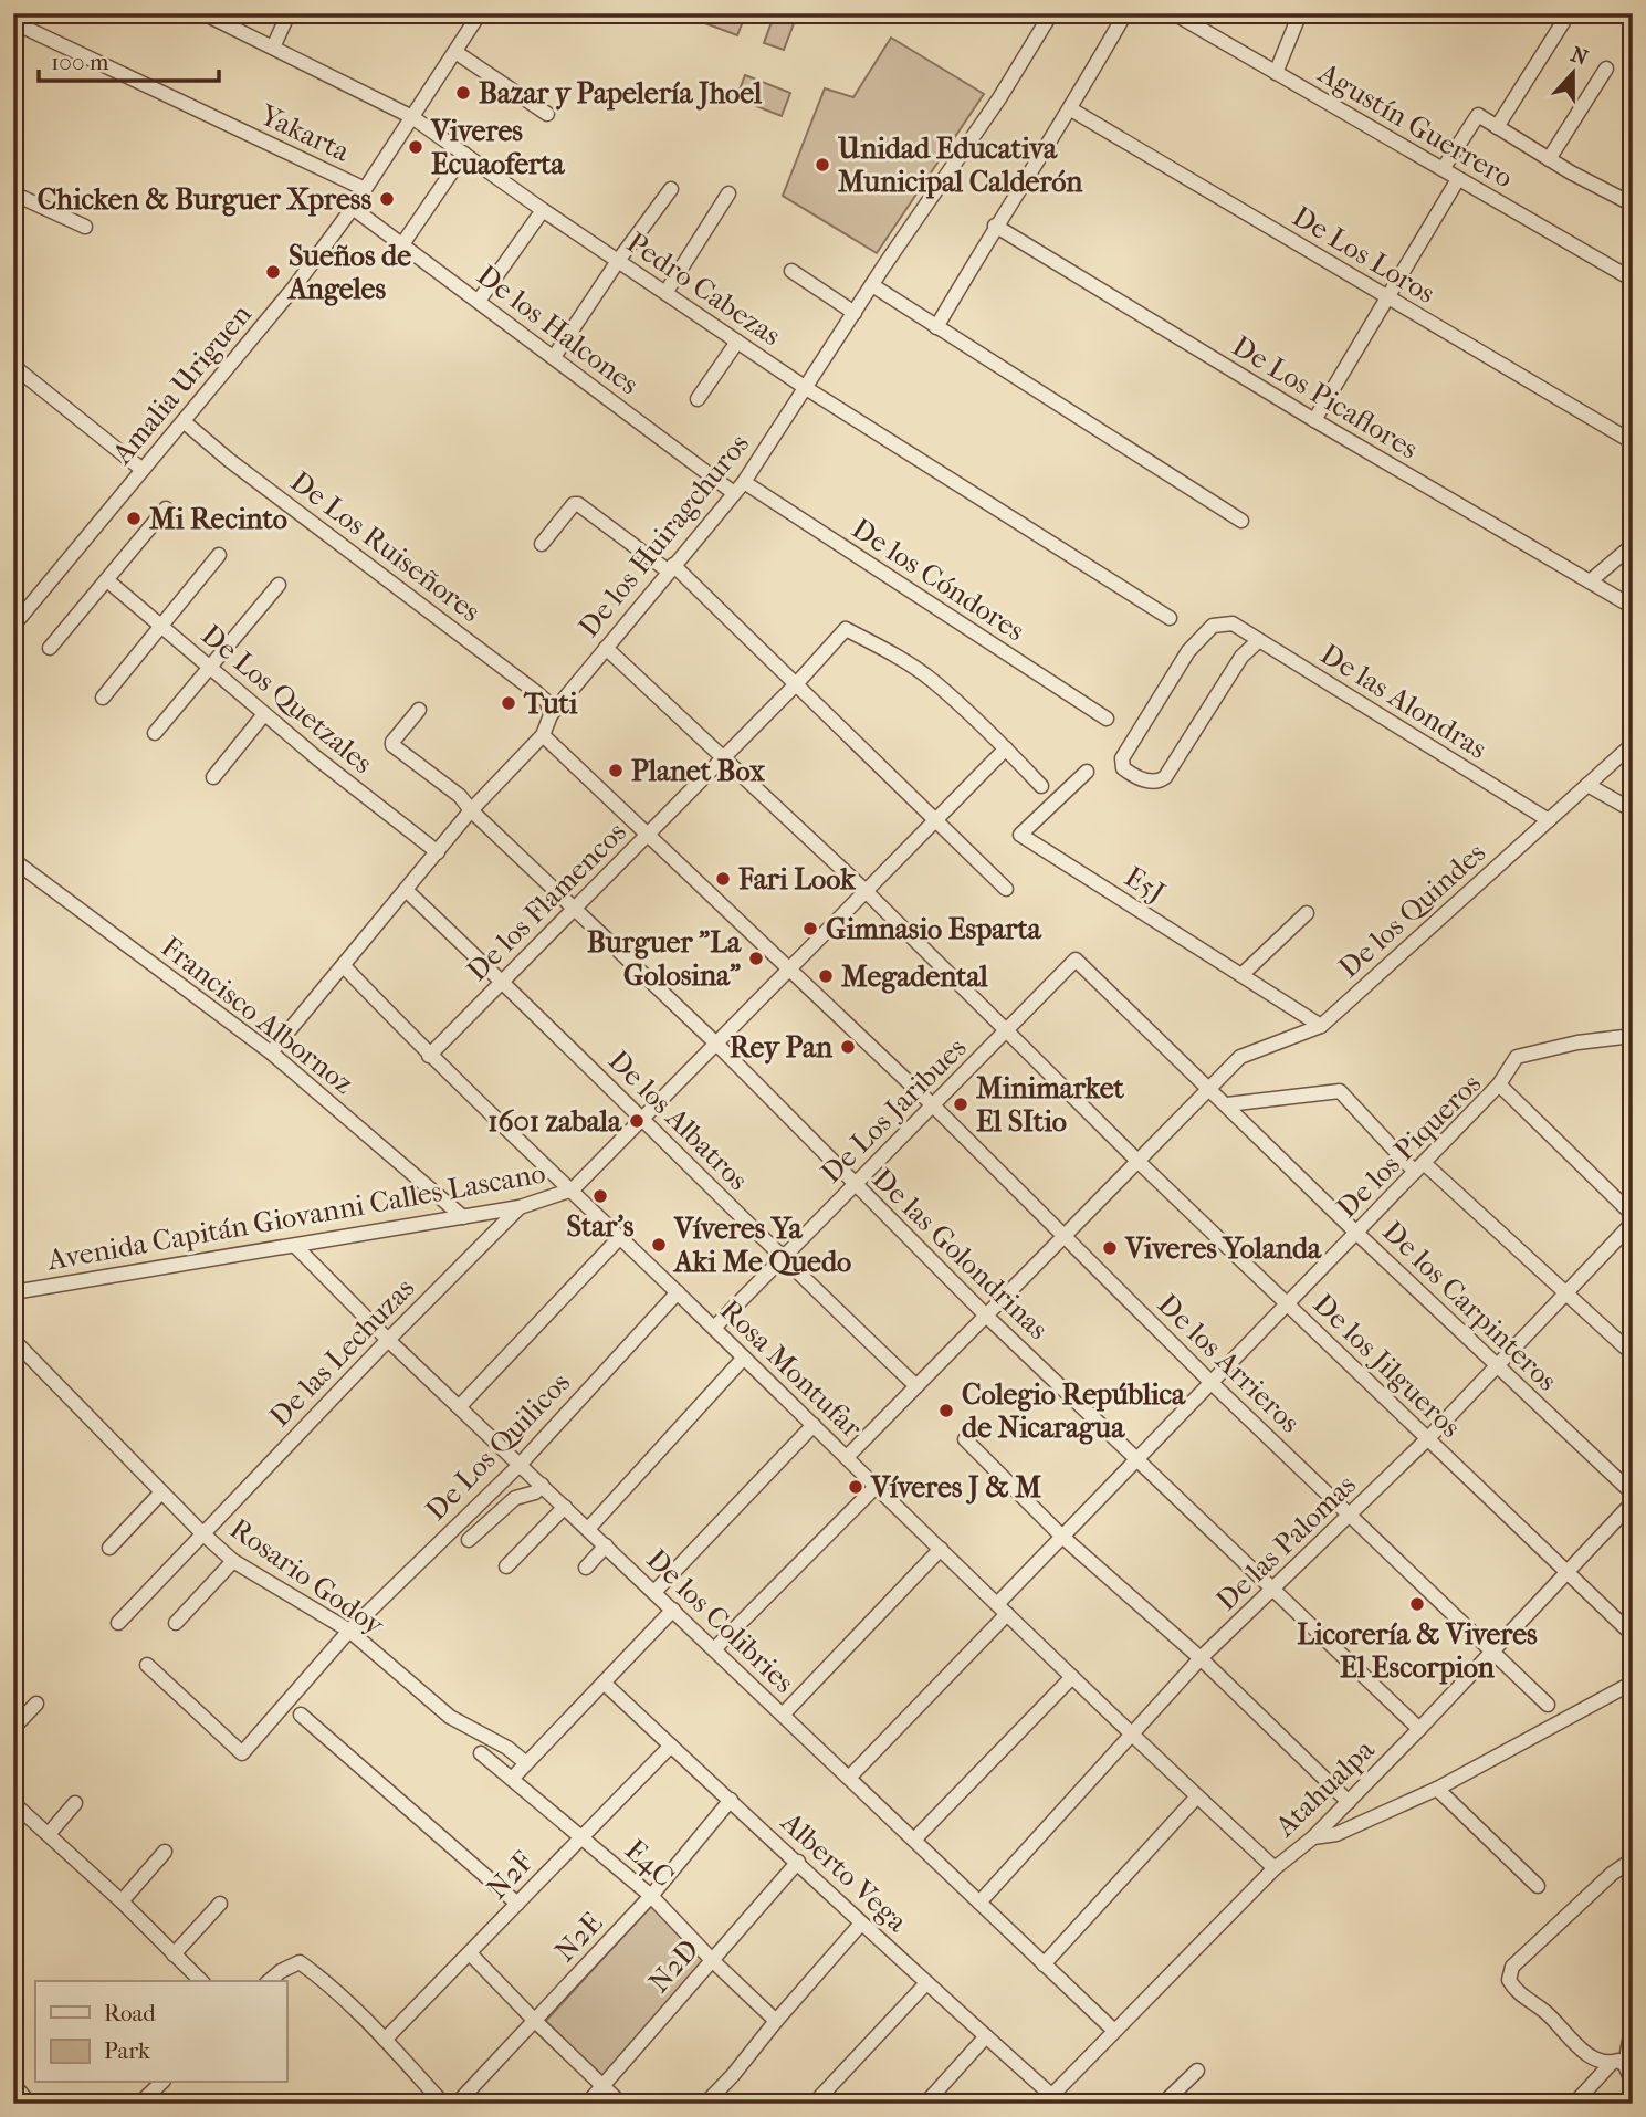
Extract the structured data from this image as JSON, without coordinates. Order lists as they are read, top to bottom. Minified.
{"streets":{"street":["Agustín Guerrero","Yakarta","De Los Loros","Pedro Cabezas","De los Halcones","Amalia Uriguen","De Los Picaflores","De los Huiragchuros","De Los Ruiseñores","De los Cóndores","De Los Quetzales","De las Alondras","E5J","De los Flamencos","De los Quindes","Francisco Albornoz","De Los Jaribues","De los Albatros","De los Piqueros","Avenida Capitán Giovanni Calles Lascano","De las Golondrinas","De los Carpinteros","De las Lechuzas","De los Arrieros","De los Jilgueros","Rosa Montufar","De Los Quilicos","De las Palomas","Rosario Godoy","De los Colibries","Atahualpa","E4C","Alberto Vega","N2F","N2E","N2D"]},"crossings":[["Yakarta","Amalia Uriguen"],["Pedro Cabezas","Amalia Uriguen"],["Pedro Cabezas","De los Huiragchuros"],["De los Halcones","Amalia Uriguen"],["De los Halcones","De los Huiragchuros"],["De los Halcones","De los Cóndores"],["Amalia Uriguen","De Los Ruiseñores"],["De los Huiragchuros","De Los Ruiseñores"],["De los Huiragchuros","De los Cóndores"],["De los Huiragchuros","De Los Quetzales"],["De los Huiragchuros","Francisco Albornoz"],["De los Huiragchuros","De los Albatros"],["De los Huiragchuros","De las Golondrinas"],["De los Huiragchuros","De los Arrieros"],["De los Huiragchuros","De los Jilgueros"],["De los Huiragchuros","Rosa Montufar"],["De las Alondras","De los Quindes"],["E5J","De los Quindes"],["De los Flamencos","De los Albatros"],["De los Flamencos","Avenida Capitán Giovanni Calles Lascano"],["De los Flamencos","De las Golondrinas"],["De los Flamencos","De los Arrieros"],["De los Flamencos","De los Jilgueros"],["De los Flamencos","Rosa Montufar"],["De los Quindes","De los Carpinteros"],["Francisco Albornoz","Avenida Capitán Giovanni Calles Lascano"],["De Los Jaribues","De los Albatros"],["De Los Jaribues","De las Golondrinas"],["De Los Jaribues","De los Carpinteros"],["De Los Jaribues","De los Arrieros"],["De Los Jaribues","De los Jilgueros"],["De Los Jaribues","Rosa Montufar"],["De los Albatros","Avenida Capitán Giovanni Calles Lascano"],["De los Piqueros","De las Golondrinas"],["De los Piqueros","De los Carpinteros"],["De los Piqueros","De los Arrieros"],["De los Piqueros","De los Jilgueros"],["De los Piqueros","Rosa Montufar"],["De los Piqueros","De los Colibries"],["Avenida Capitán Giovanni Calles Lascano","De las Golondrinas"],["Avenida Capitán Giovanni Calles Lascano","De las Lechuzas"],["Avenida Capitán Giovanni Calles Lascano","De los Arrieros"],["Avenida Capitán Giovanni Calles Lascano","De los Jilgueros"],["Avenida Capitán Giovanni Calles Lascano","Rosa Montufar"],["Avenida Capitán Giovanni Calles Lascano","De los Colibries"],["De las Golondrinas","De las Palomas"],["De las Golondrinas","Atahualpa"],["De los Carpinteros","De las Palomas"],["De las Lechuzas","Rosario Godoy"],["De las Lechuzas","De los Colibries"],["De los Arrieros","De las Palomas"],["De los Arrieros","Atahualpa"],["De los Jilgueros","De las Palomas"],["De los Jilgueros","Atahualpa"],["Rosa Montufar","De Los Quilicos"],["Rosa Montufar","De las Palomas"],["Rosa Montufar","Atahualpa"],["De Los Quilicos","Rosario Godoy"],["De Los Quilicos","De los Colibries"],["De las Palomas","De los Colibries"],["De los Colibries","Atahualpa"],["Atahualpa","Alberto Vega"],["E4C","N2F"],["E4C","N2E"],["E4C","N2D"],["Alberto Vega","N2F"],["Alberto Vega","N2E"],["Alberto Vega","N2D"]],"places":["Bazar y Papelería Jhoel","Viveres Ecuaoferta","Unidad Educativa Municipal Calderón","Chicken & Burguer Xpress","Sueños de Angeles","Mi Recinto","Tuti","Planet Box","Fari Look","Gimnasio Esparta","Burguer \"La Golosina\"","Megadental","Rey Pan","Minimarket El SItio","1601 zabala","Star's","Víveres Ya Aki Me Quedo","Viveres Yolanda","Colegio República de Nicaragua","Víveres J & M","Licorería & Viveres El Escorpion"],"legend":["Road","Park"],"scale_bar":"100 m","north":"top"}
